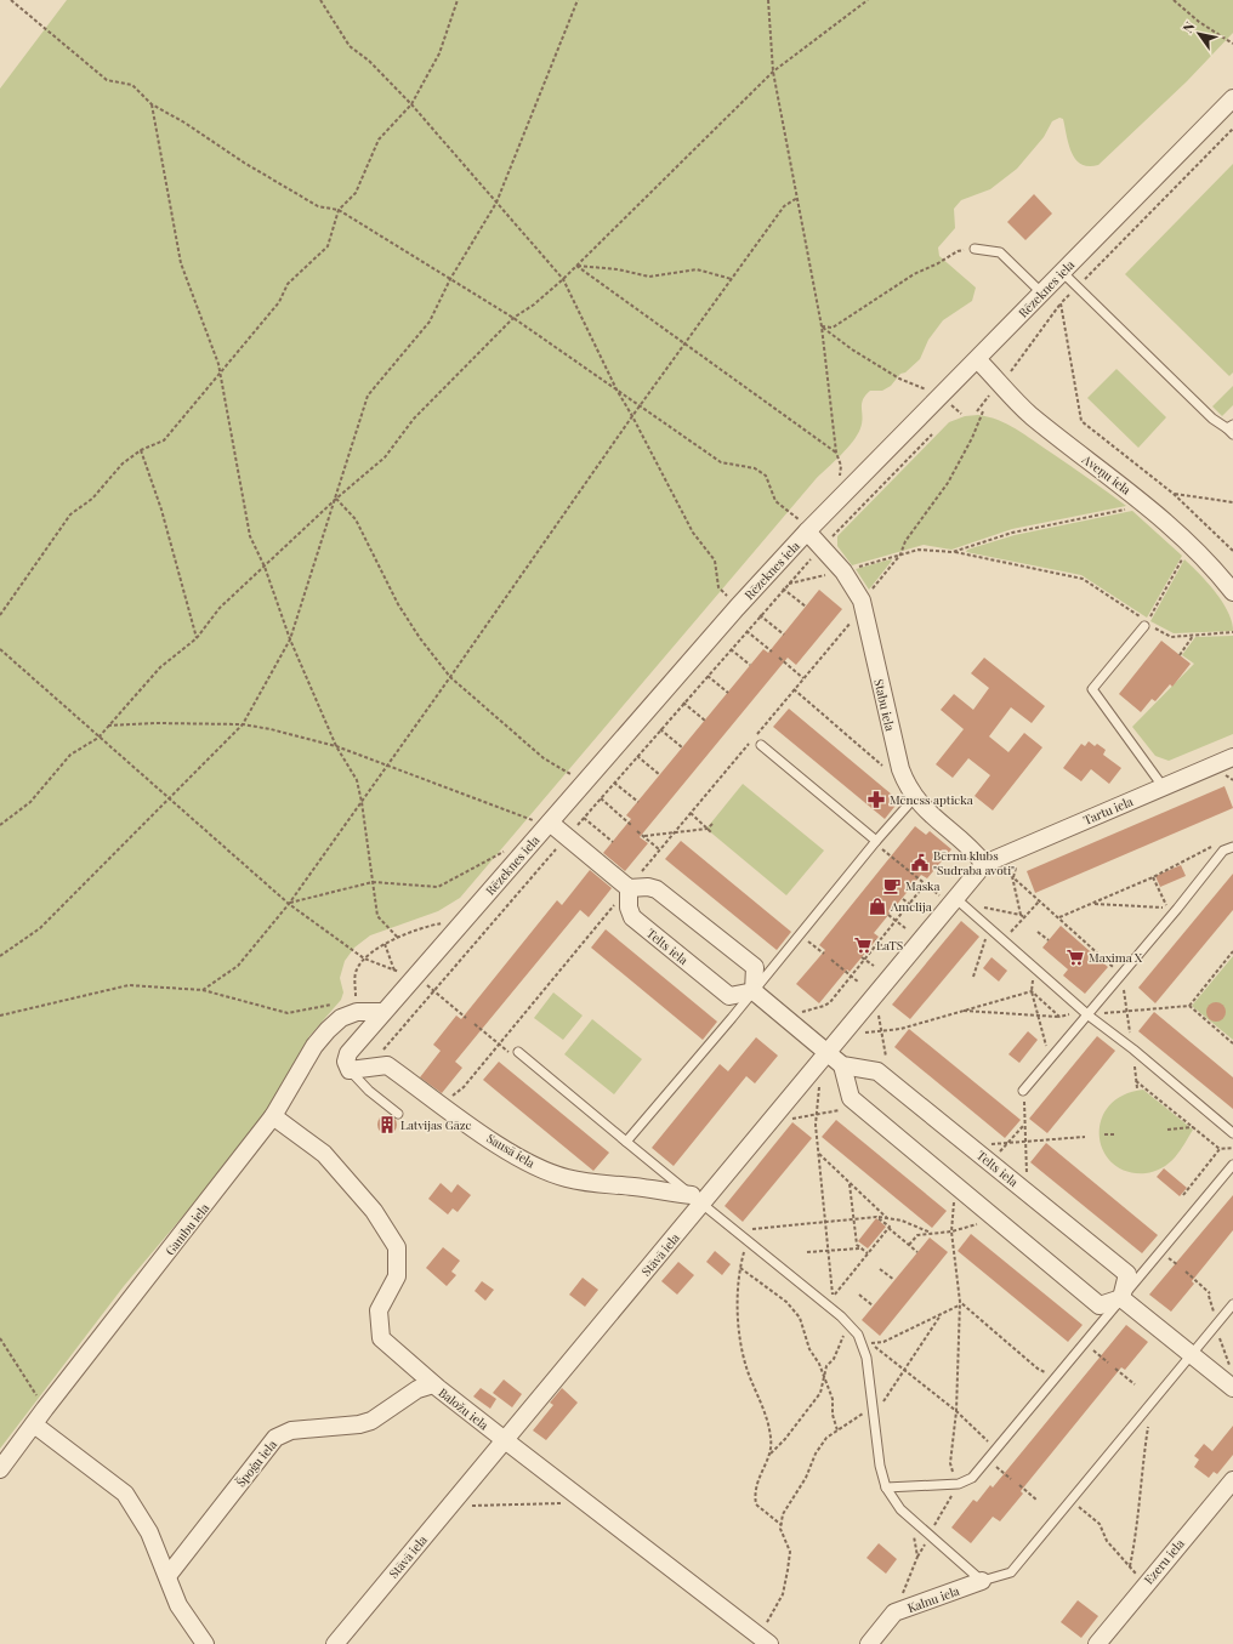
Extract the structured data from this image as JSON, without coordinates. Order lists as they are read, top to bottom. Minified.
{"streets":{"street":["Rēzeknes iela","Aveņu iela","Stabu iela","Tartu iela","Telts iela","Sausā iela","Ganību iela","Stāvā iela","Baložu iela","Špoģu iela","Ezeru iela","Kalnu iela"]},"crossings":[["Rēzeknes iela","Aveņu iela"],["Rēzeknes iela","Stabu iela"],["Rēzeknes iela","Sausā iela"],["Rēzeknes iela","Ganību iela"],["Stabu iela","Tartu iela"],["Stabu iela","Stāvā iela"],["Tartu iela","Stāvā iela"],["Sausā iela","Stāvā iela"],["Ganību iela","Baložu iela"],["Stāvā iela","Baložu iela"],["Baložu iela","Špoģu iela"]],"places":{"pharmacy":["Mēness aptieka"],"public building":["Bērnu klubs \"Sudraba avoti\""],"cafe":["Maska"],"shop":["Amelija"],"supermarket":["LaTS","Maxima X"],"building":["Latvijas Gāze"]},"north":"top left"}
